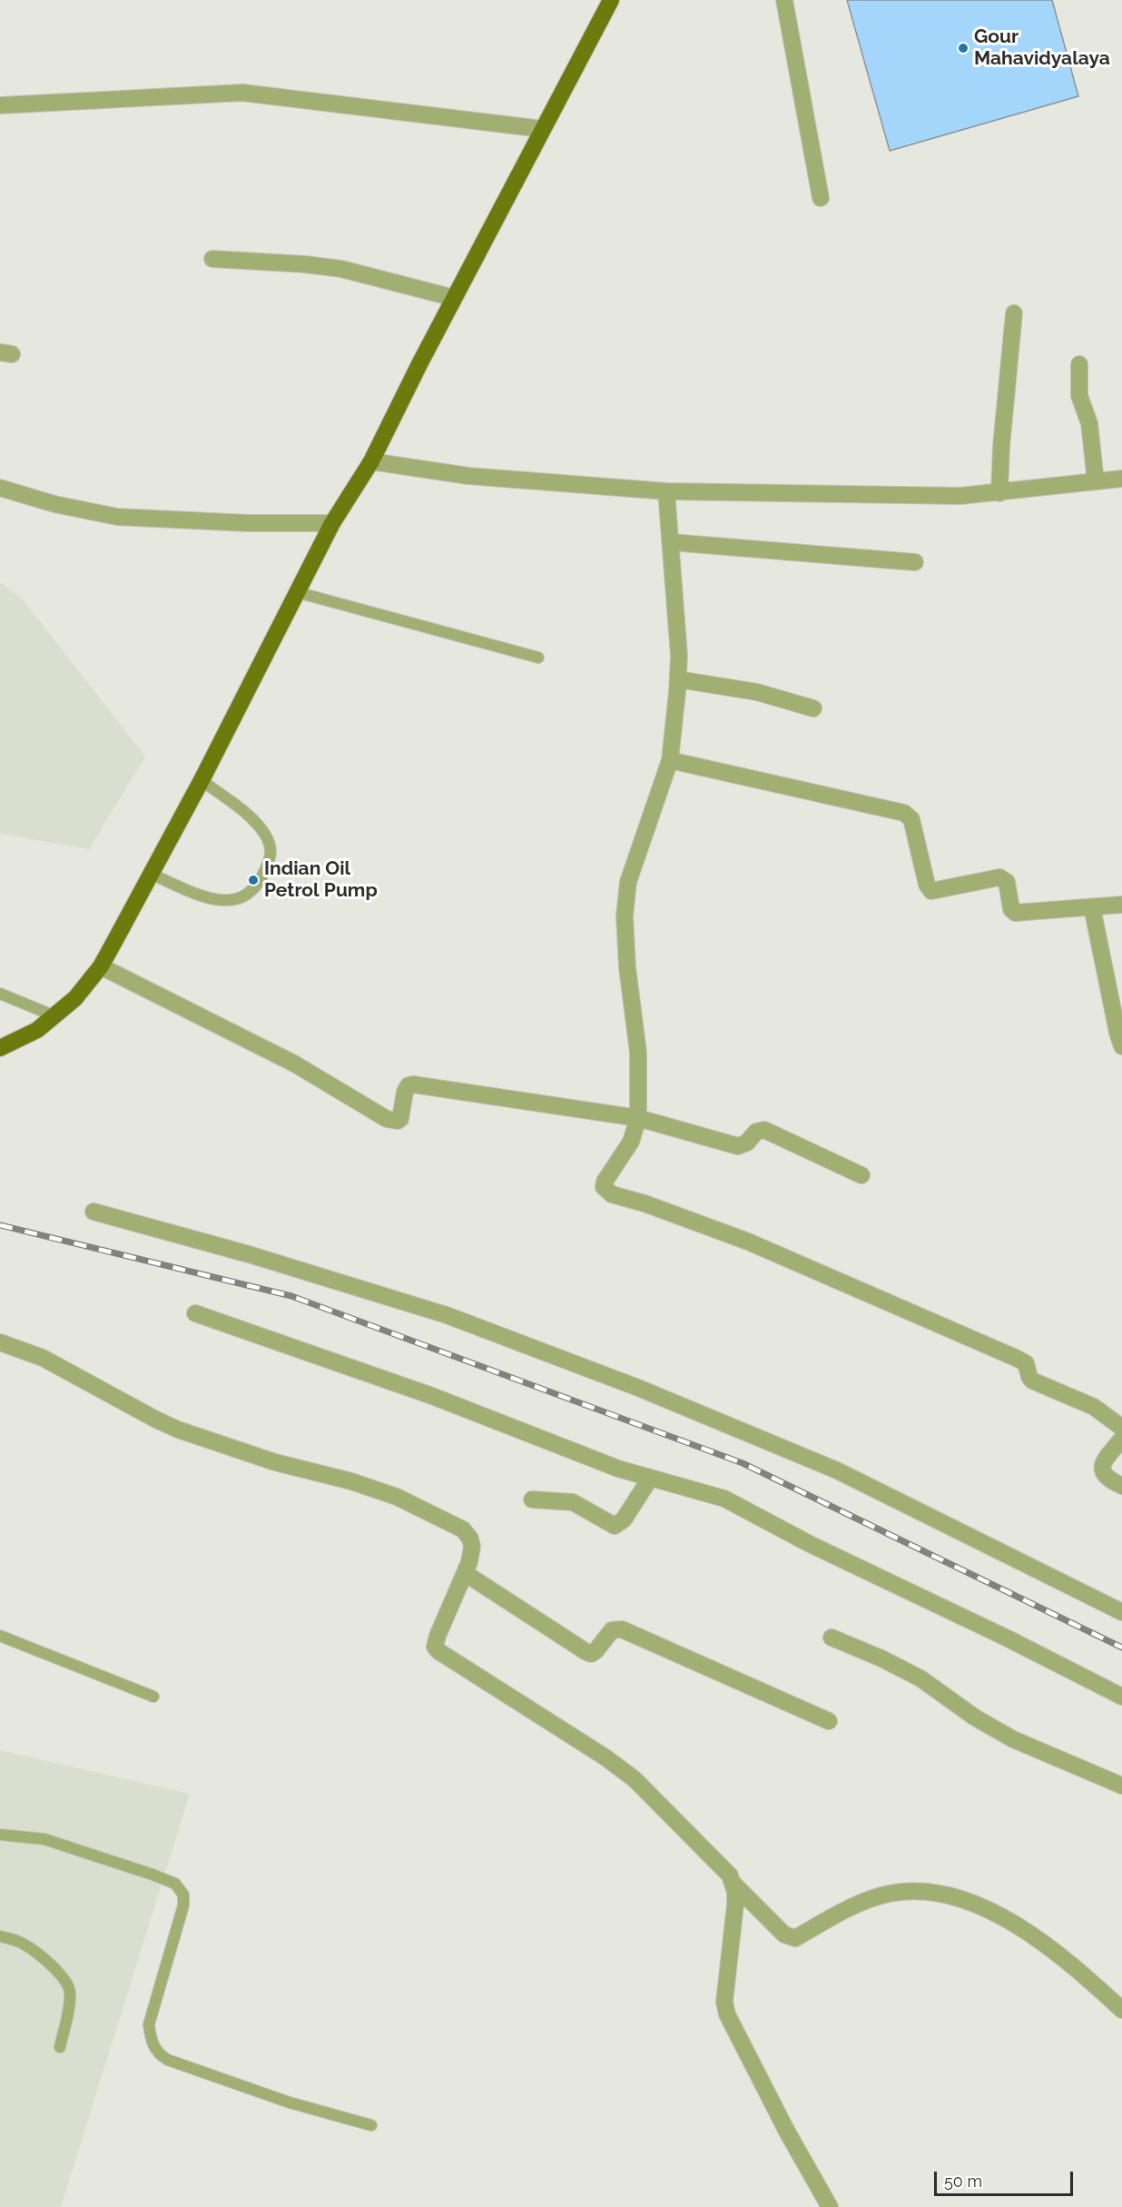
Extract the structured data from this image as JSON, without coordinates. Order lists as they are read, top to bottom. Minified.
{"places":["Gour Mahavidyalaya","Indian Oil Petrol Pump"],"scale_bar":"50 m"}
